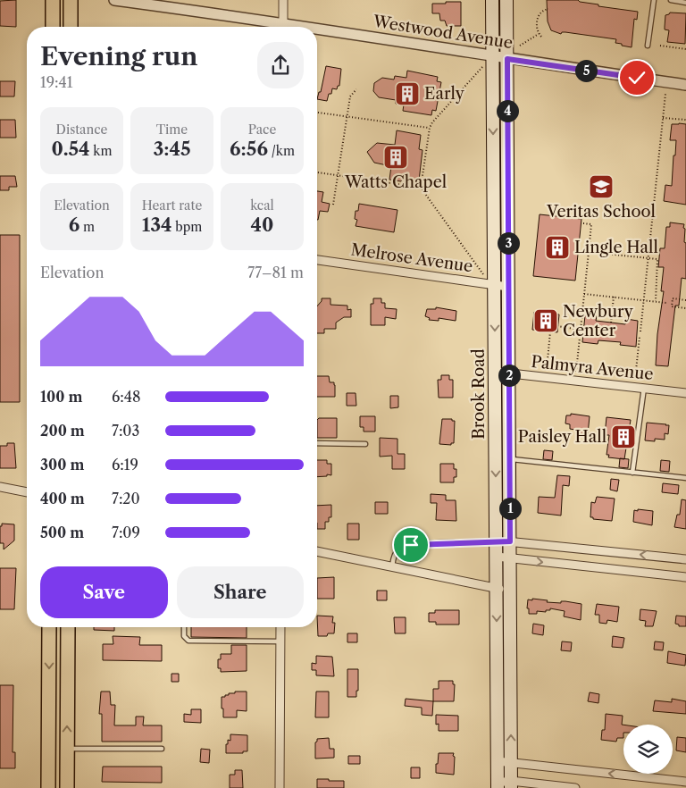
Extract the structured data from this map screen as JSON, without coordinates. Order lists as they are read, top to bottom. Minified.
{"streets":{"main road":["Brook Road"],"street":["Westwood Avenue","Melrose Avenue","Palmyra Avenue"]},"crossings":[["Westwood Avenue","Brook Road"],["Melrose Avenue","Brook Road"],["Palmyra Avenue","Brook Road"]],"places":{"building":["Early","Watts Chapel","Lingle Hall","Newbury Center","Paisley Hall"],"school or university":["Veritas School"]},"page":{"heading":["Evening run","19:41"],"pins":["5","4","3","2","1"],"stats":[["Distance","0.54 km"],["Time","3:45"],["Pace","6:56 /km"],["Elevation","6 m"],["Heart rate","134 bpm"],["kcal","40"]],"chart":["Elevation","77–81 m"],"list":[{"name":"100 m","note":"6:48"},{"name":"200 m","note":"7:03"},{"name":"300 m","note":"6:19"},{"name":"400 m","note":"7:20"},{"name":"500 m","note":"7:09"}],"buttons":["Save","Share"]}}
